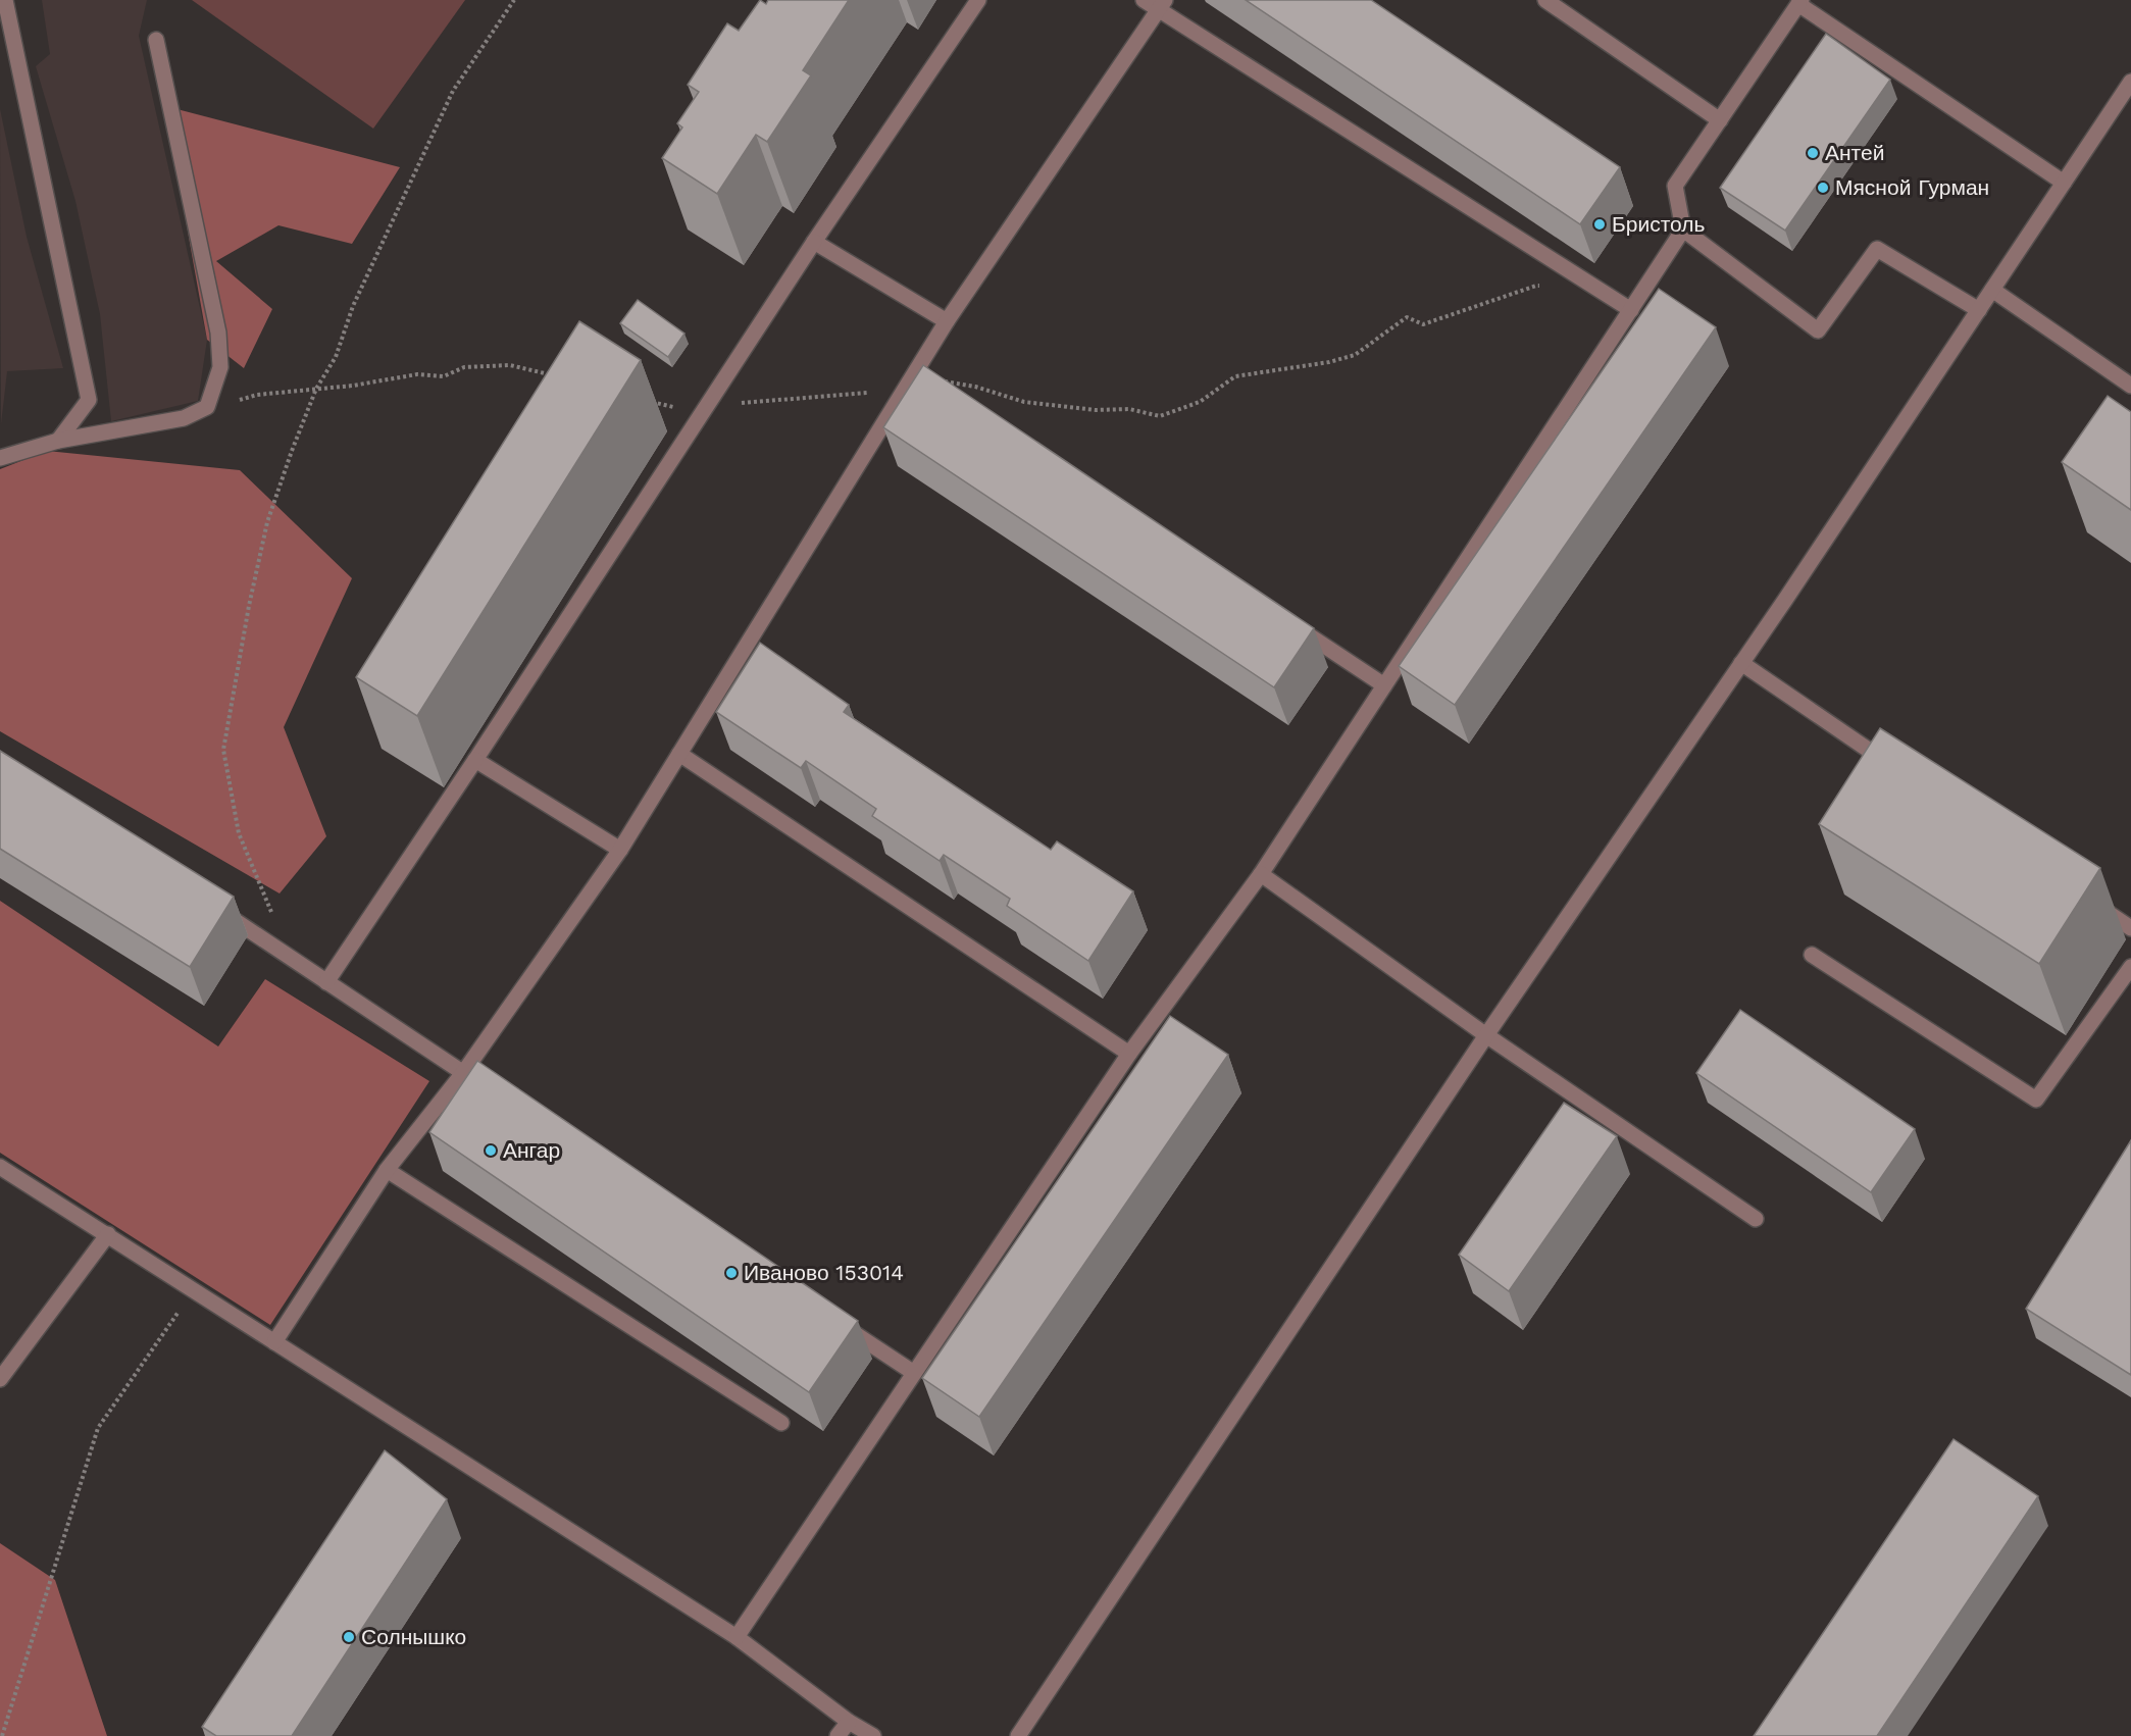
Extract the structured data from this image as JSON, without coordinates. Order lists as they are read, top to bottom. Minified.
{"places":["Антей","Мясной Гурман","Бристоль","Ангар","Иваново 153014","Солнышко"]}
